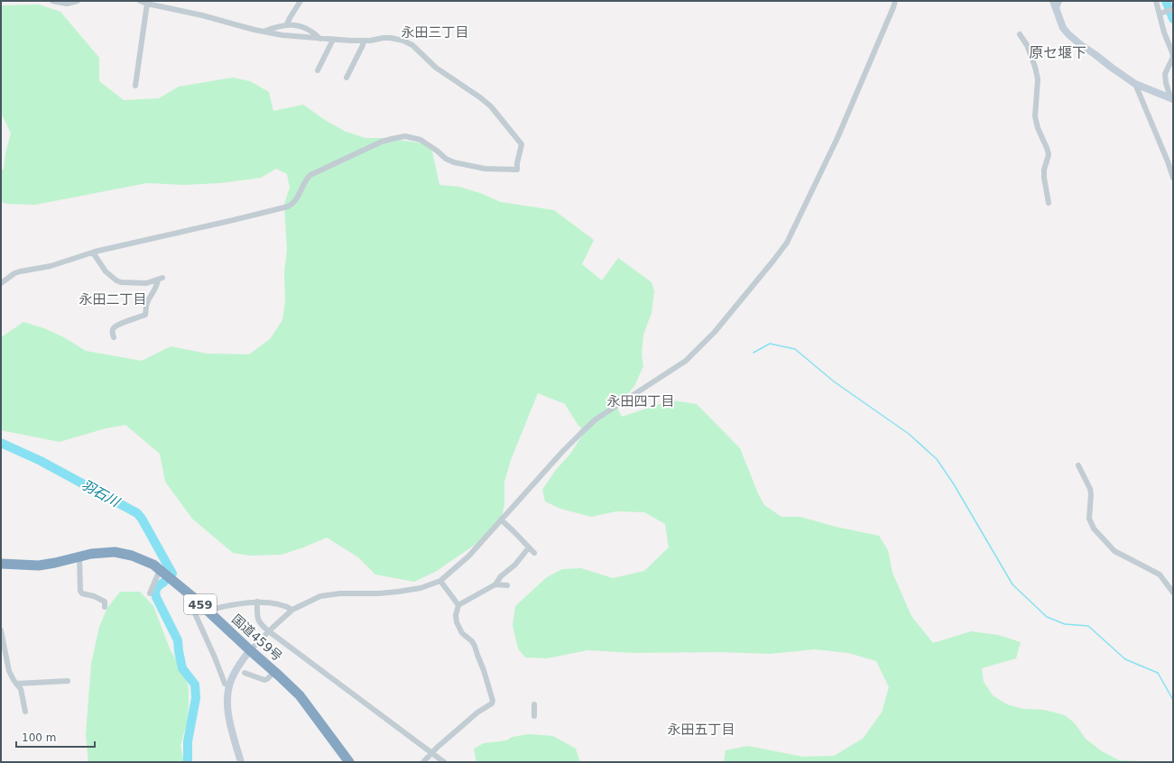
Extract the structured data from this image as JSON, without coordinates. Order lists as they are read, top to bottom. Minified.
{"streets":{"highway":["459","国道459号"]},"districts":["永田三丁目","原セ堰下","永田二丁目","永田四丁目","永田五丁目"],"water":["羽石川"],"scale_bar":"100 m"}
